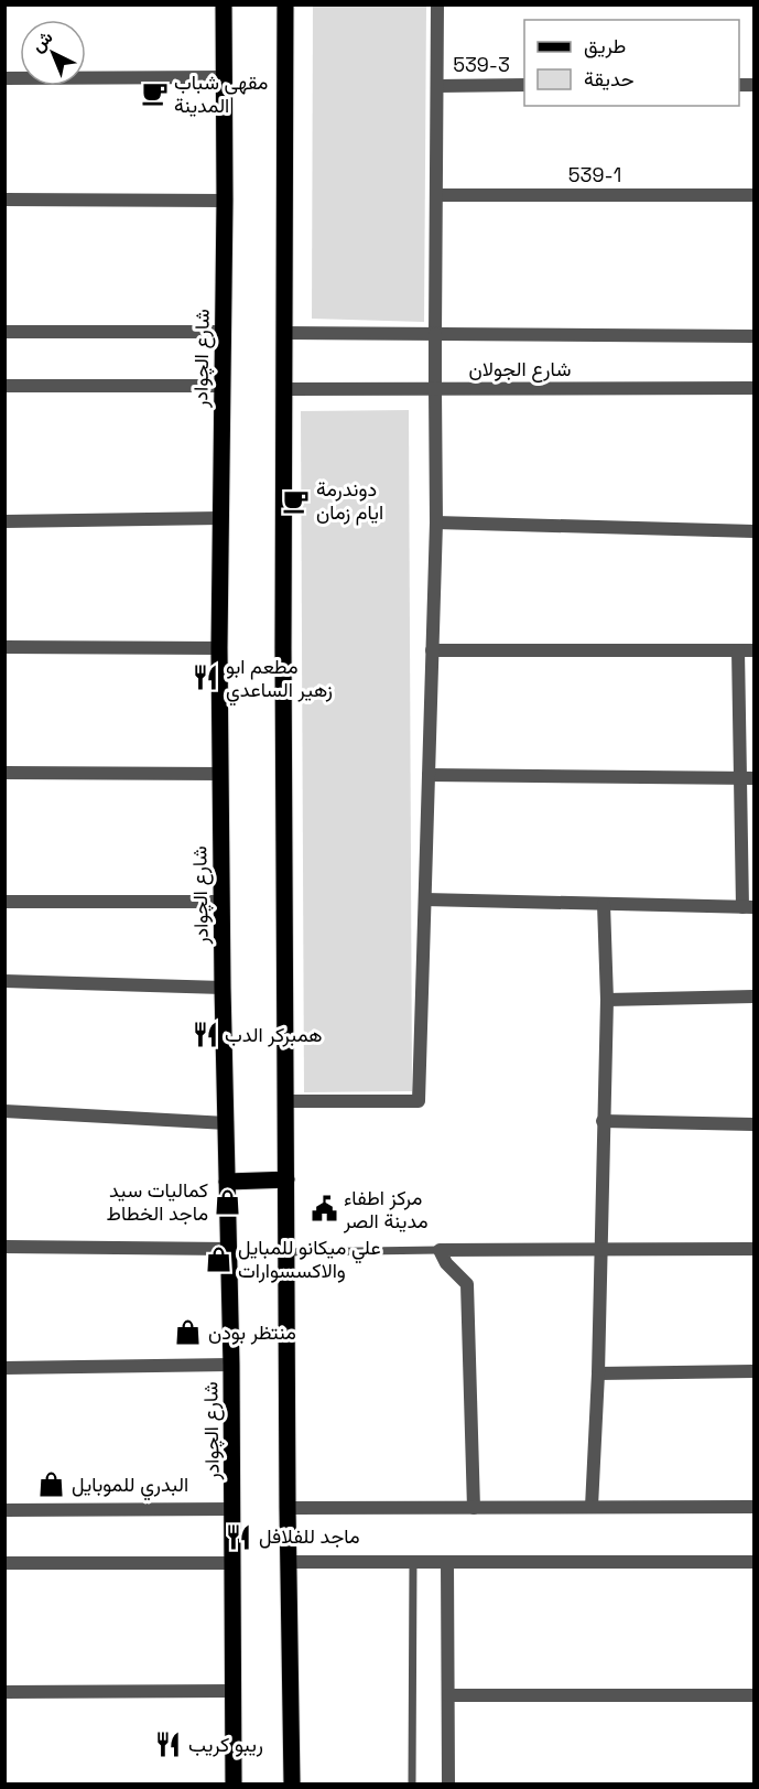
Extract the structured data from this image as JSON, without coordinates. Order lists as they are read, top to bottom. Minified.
{"streets":{"main road":["شارع الچوادر"],"street":["539-3","539-1","شارع الجولان"]},"places":{"cafe":["مقهى شباب المدينة","دوندرمة ايام زمان"],"restaurant":["مطعم ابو زهير الساعدي","همبركر الدب","ماجد للفلافل","ريبو كريب"],"shop":["كماليات سيد ماجد الخطاط","علي ميكانو للمبايل والاكسسوارات","منتظر بودن","البدري للموبايل"],"public building":["مركز اطفاء مدينة الصر"]},"legend":["طريق","حديقة"],"north":"top left"}
